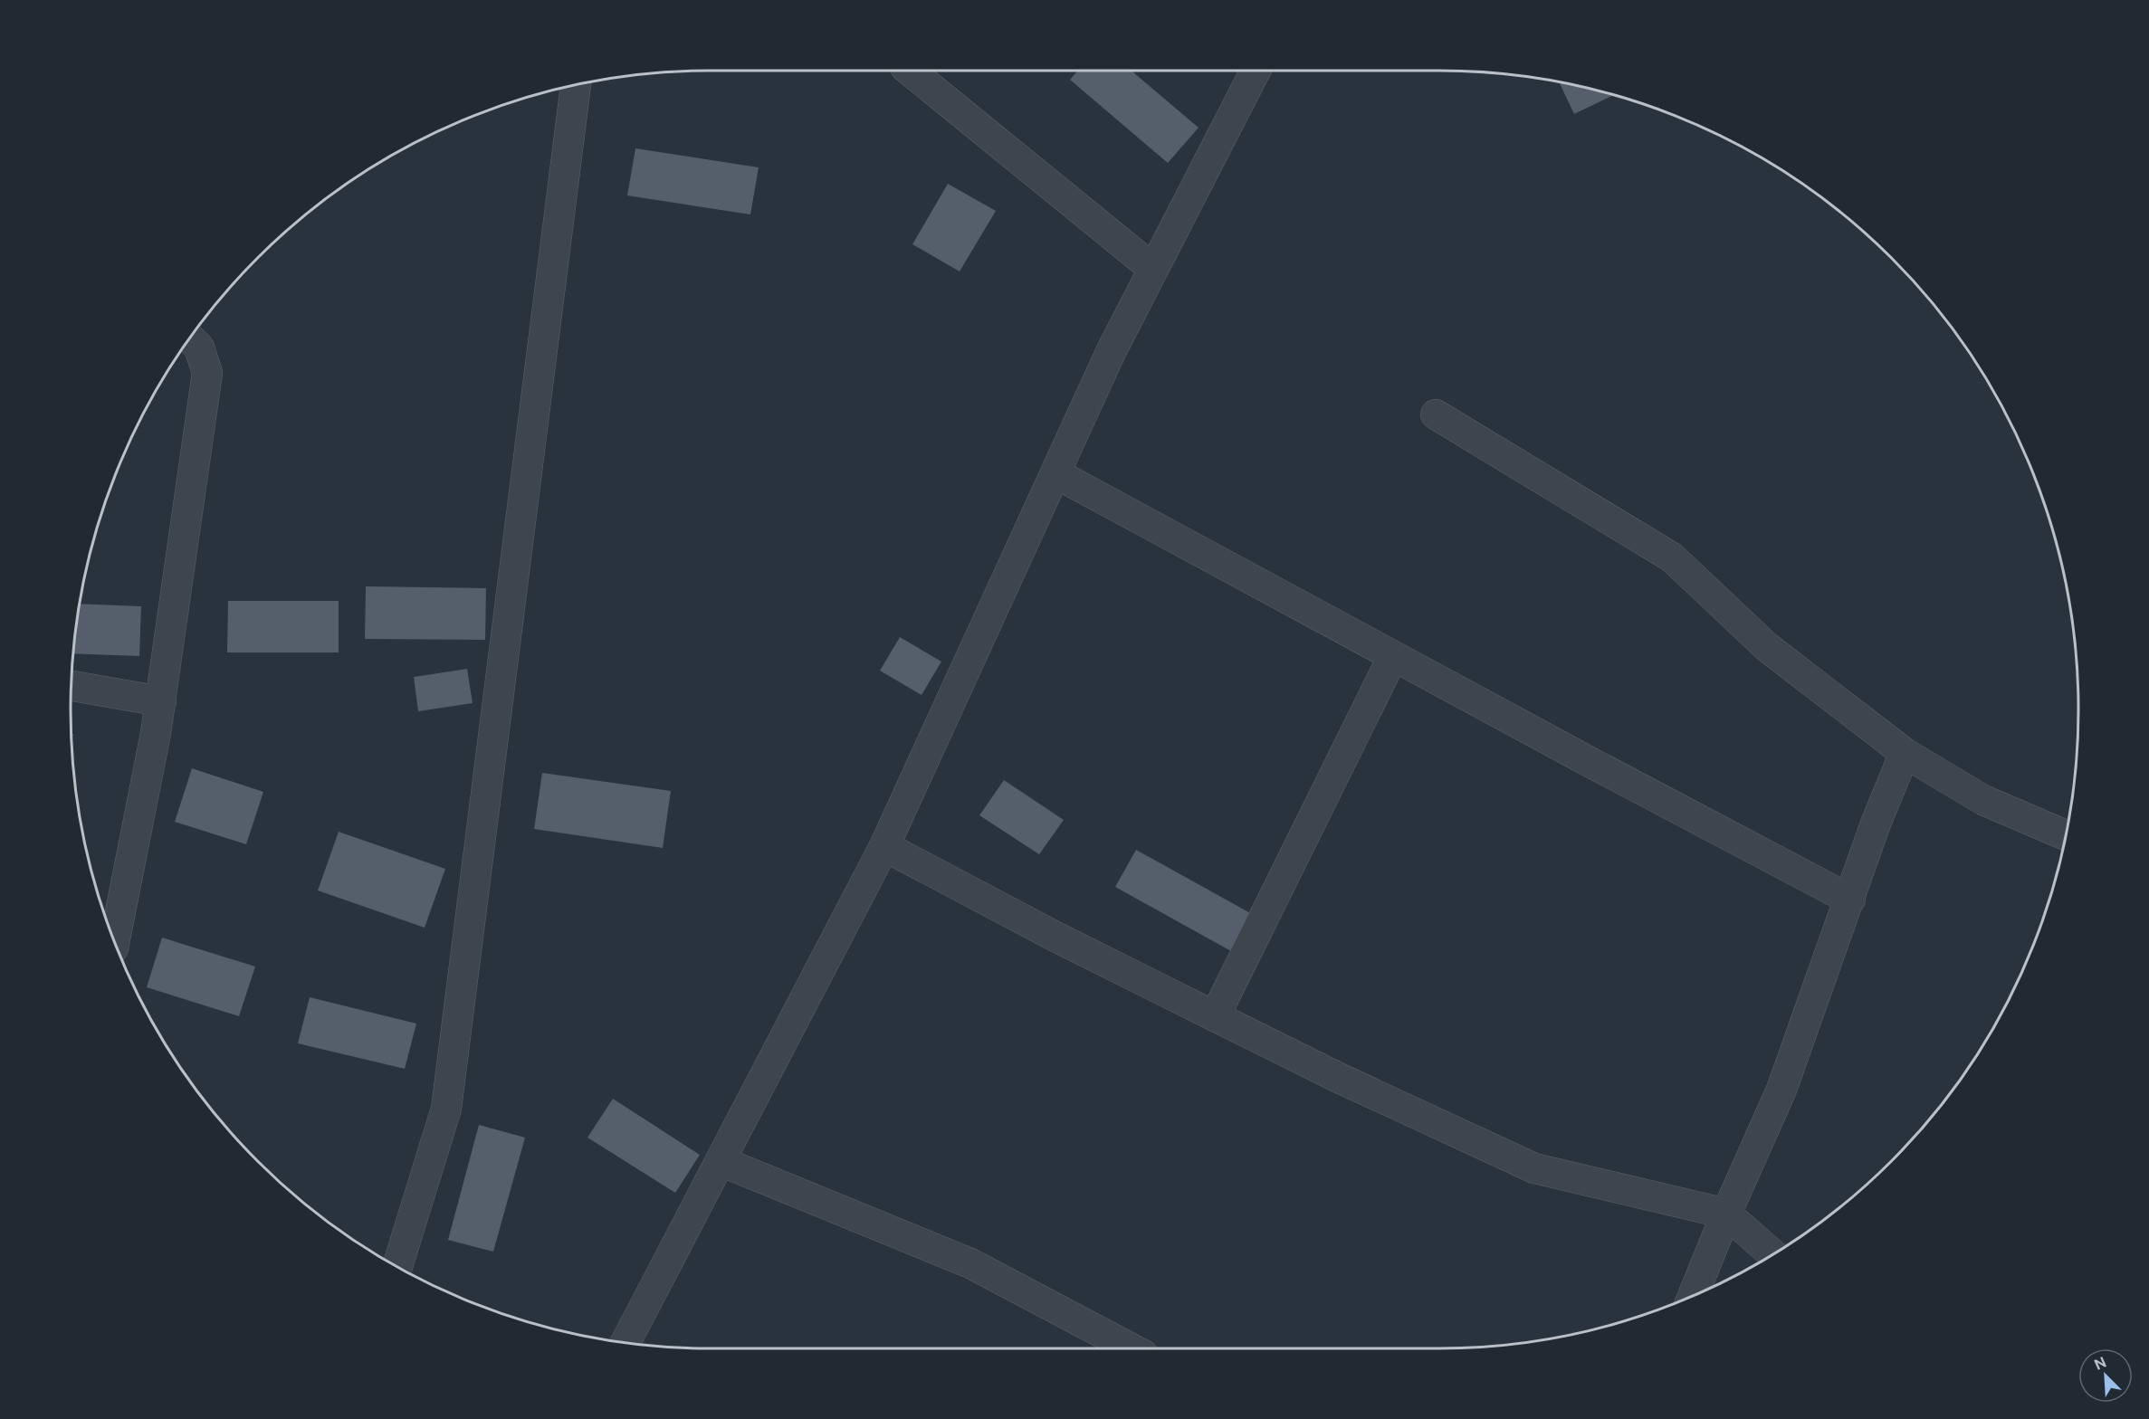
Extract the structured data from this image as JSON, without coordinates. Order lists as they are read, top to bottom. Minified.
{"north":"top left"}
